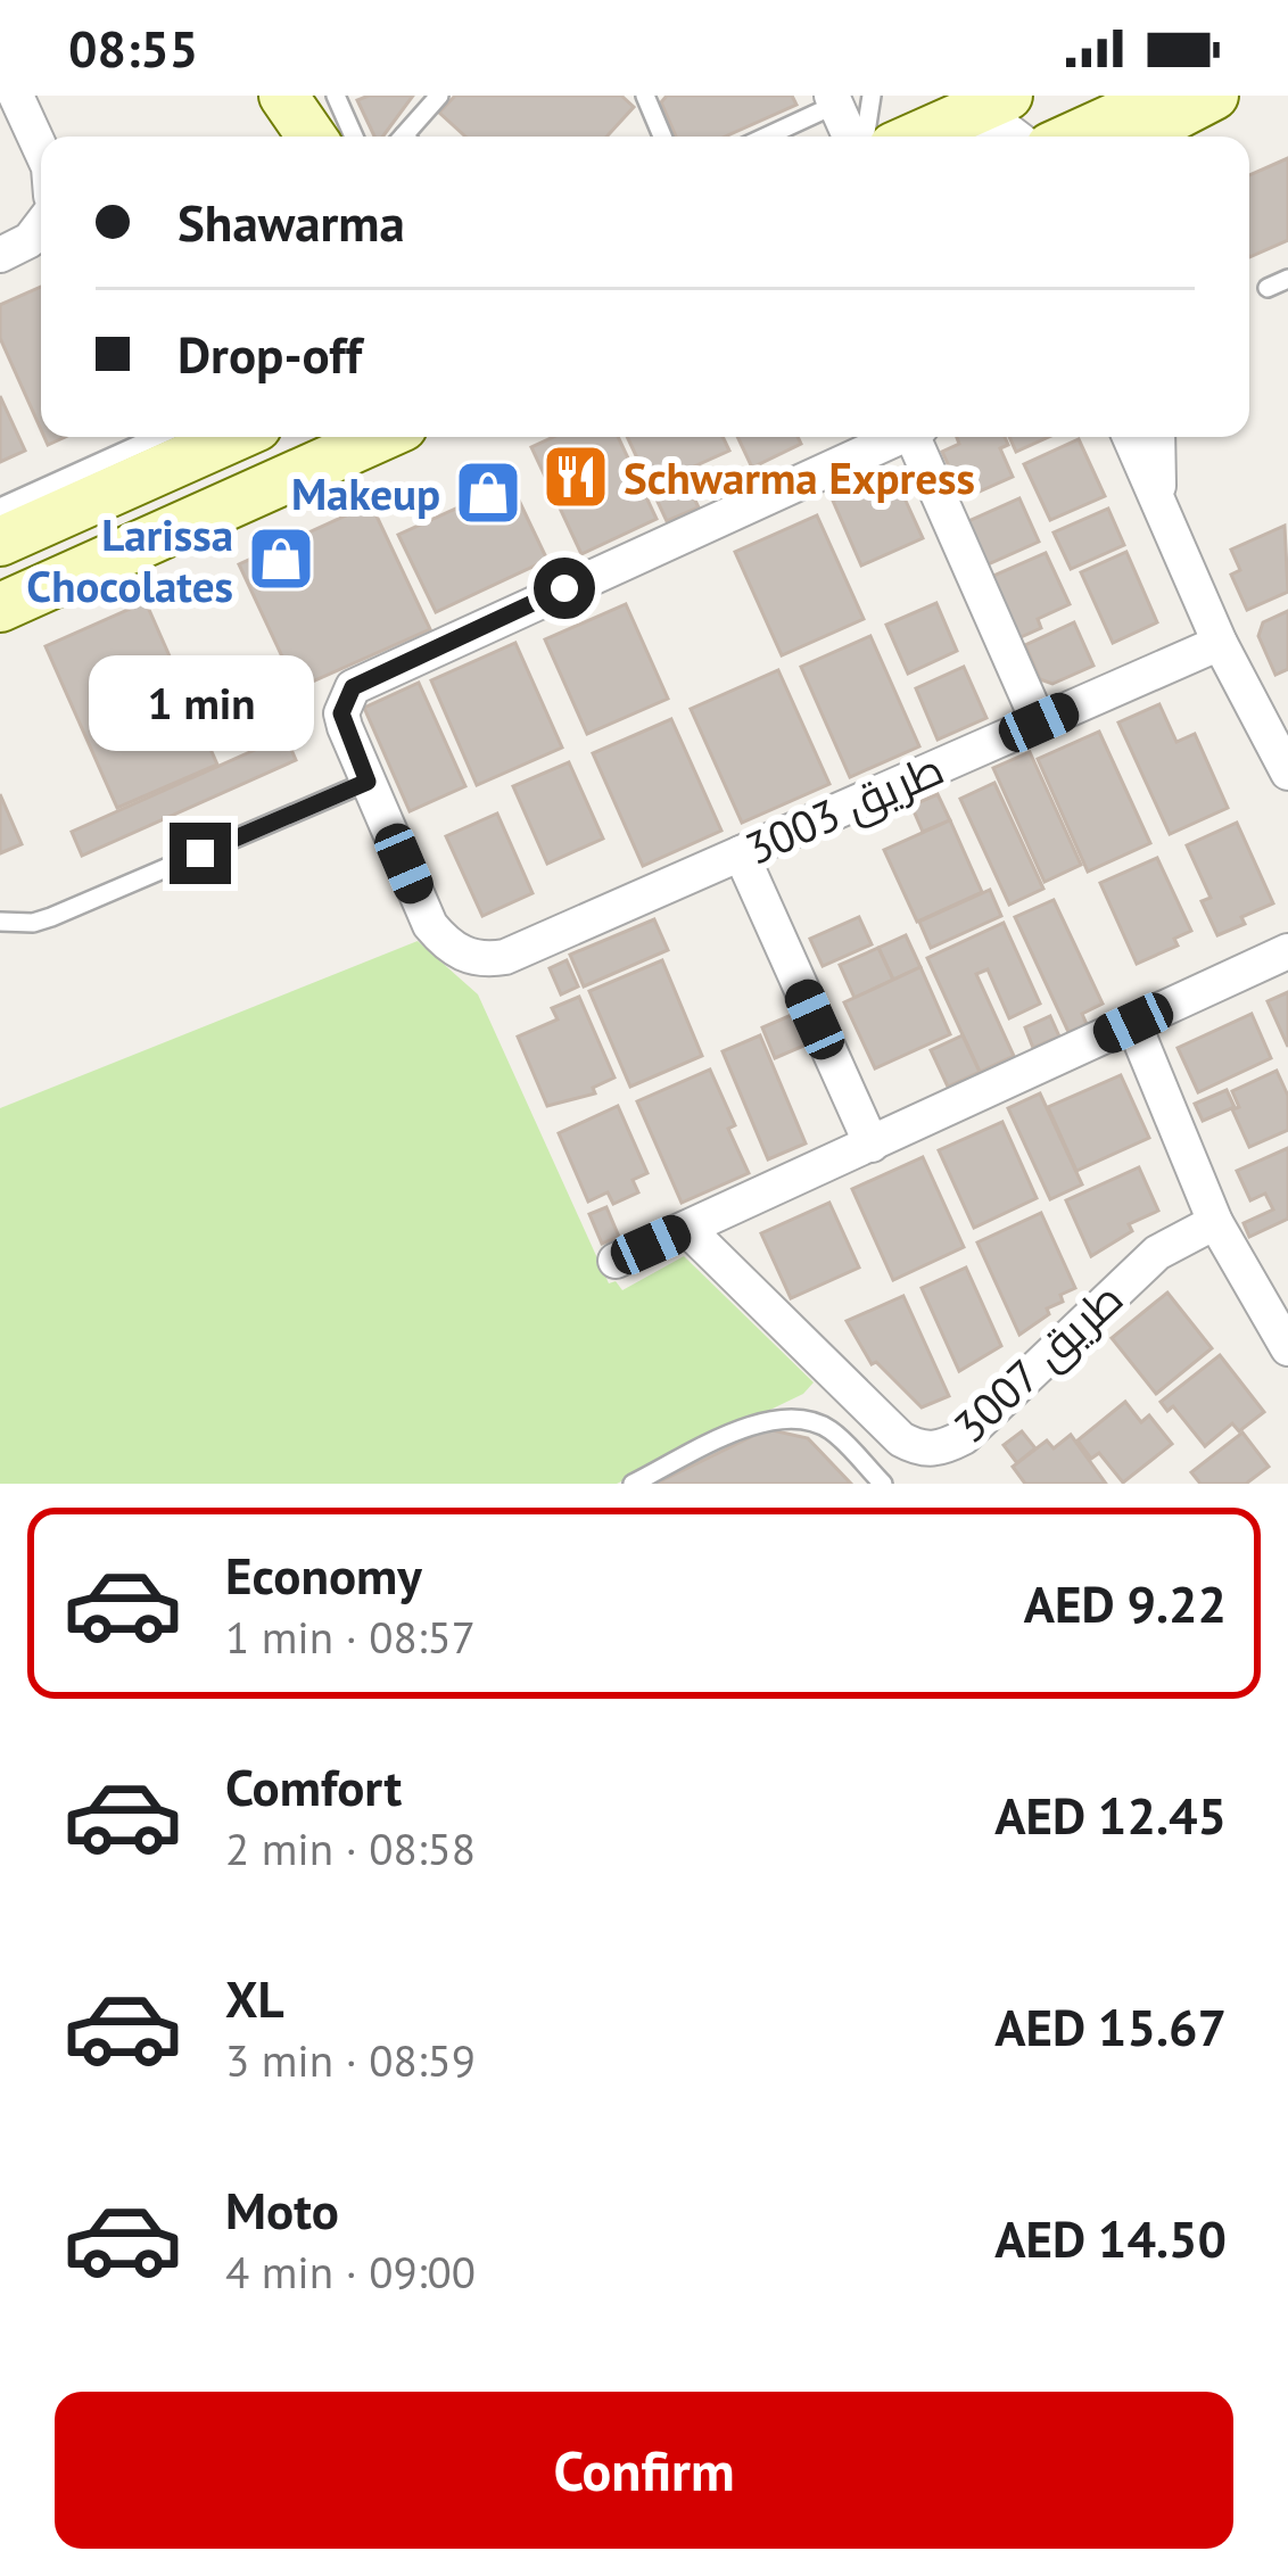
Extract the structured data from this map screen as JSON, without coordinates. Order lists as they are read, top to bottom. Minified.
{"streets":{"street":["طريق 3003","طريق 3007"]},"places":{"restaurant":["Schwarma Express"],"shop":["Makeup","Larissa Chocolates"]},"page":{"status":"08:55","banner":["Shawarma","Drop-off"],"bubble":"1 min","list":[{"name":"Economy","note":"1 min · 08:57","value":"AED 9.22"},{"name":"Comfort","note":"2 min · 08:58","value":"AED 12.45"},{"name":"XL","note":"3 min · 08:59","value":"AED 15.67"},{"name":"Moto","note":"4 min · 09:00","value":"AED 14.50"}],"buttons":"Confirm"}}
